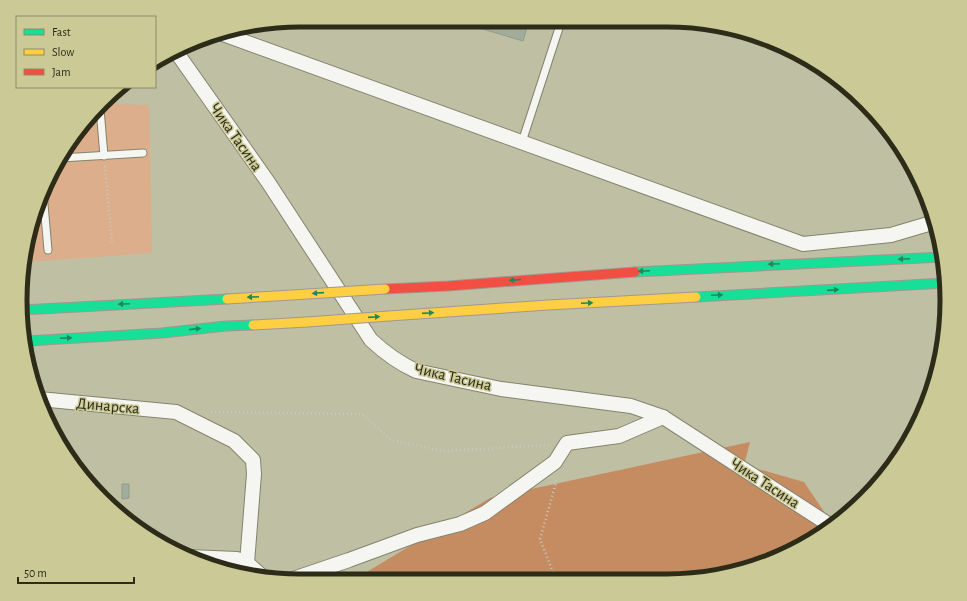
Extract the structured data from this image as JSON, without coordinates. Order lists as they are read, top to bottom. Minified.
{"streets":{"street":["Чика Тасина","Динарска"]},"legend":["Fast","Slow","Jam"],"scale_bar":"50 m"}
